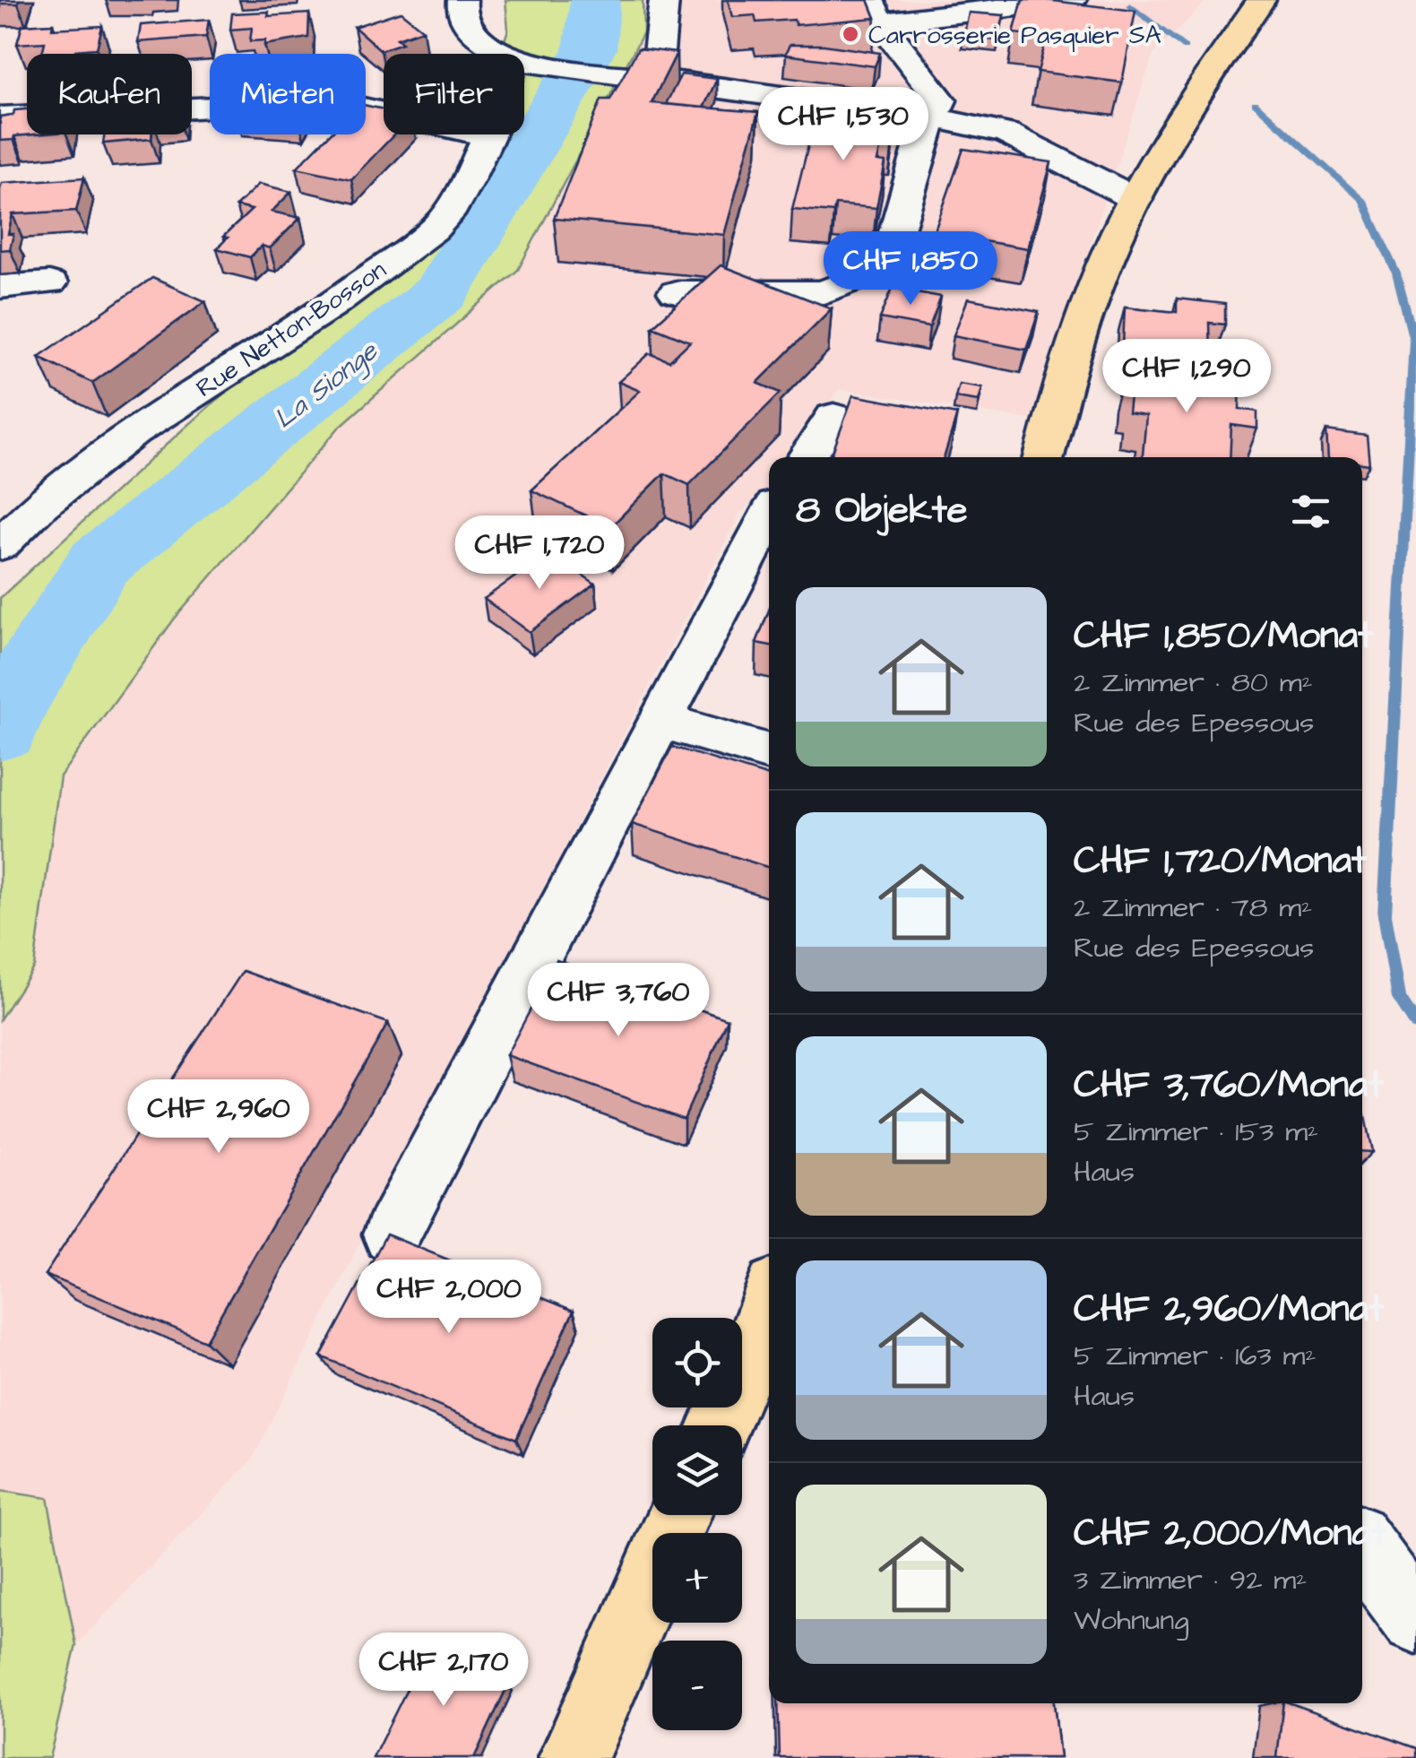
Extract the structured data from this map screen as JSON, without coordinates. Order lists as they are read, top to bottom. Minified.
{"streets":{"street":["Rue Netton-Bosson"]},"water":["La Sionge"],"places":["Carrosserie Pasquier SA"],"page":{"chip":["Kaufen","Mieten","Filter"],"price":["CHF 1,530","CHF 1,850","CHF 1,290","CHF 1,720","CHF 3,760","CHF 2,960","CHF 2,000","CHF 2,170"],"heading":"8 Objekte","list":[{"name":"CHF 1,850/Monat","note":"2 Zimmer · 80 m² · Rue des Epessous"},{"name":"CHF 1,720/Monat","note":"2 Zimmer · 78 m² · Rue des Epessous"},{"name":"CHF 3,760/Monat","note":"5 Zimmer · 153 m² · Haus"},{"name":"CHF 2,960/Monat","note":"5 Zimmer · 163 m² · Haus"},{"name":"CHF 2,000/Monat","note":"3 Zimmer · 92 m² · Wohnung"}],"map_buttons":["+","−"]}}
